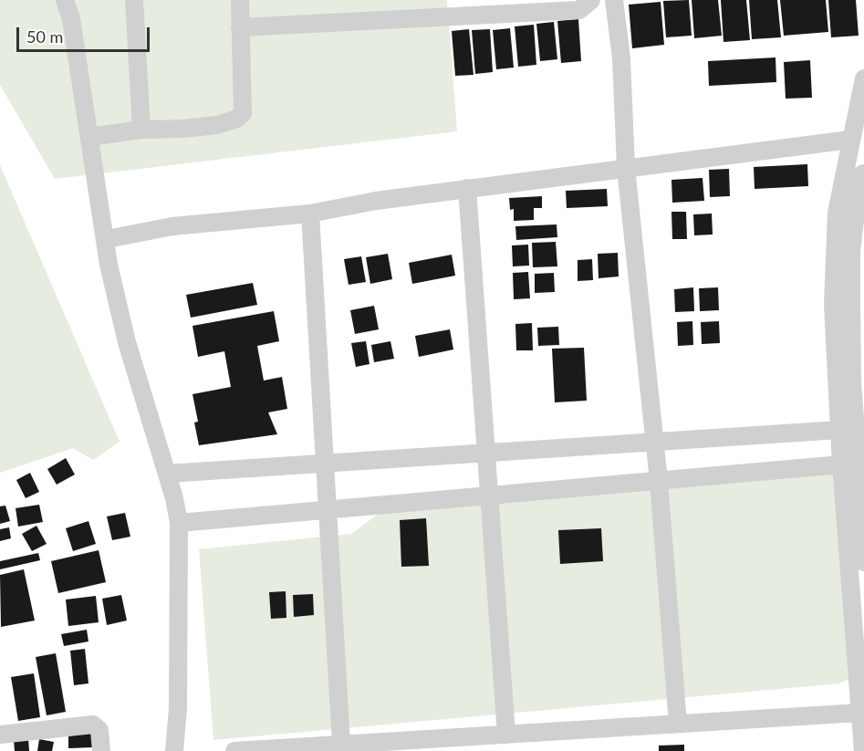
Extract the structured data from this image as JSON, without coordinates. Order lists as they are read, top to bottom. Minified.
{"scale_bar":"50 m"}
